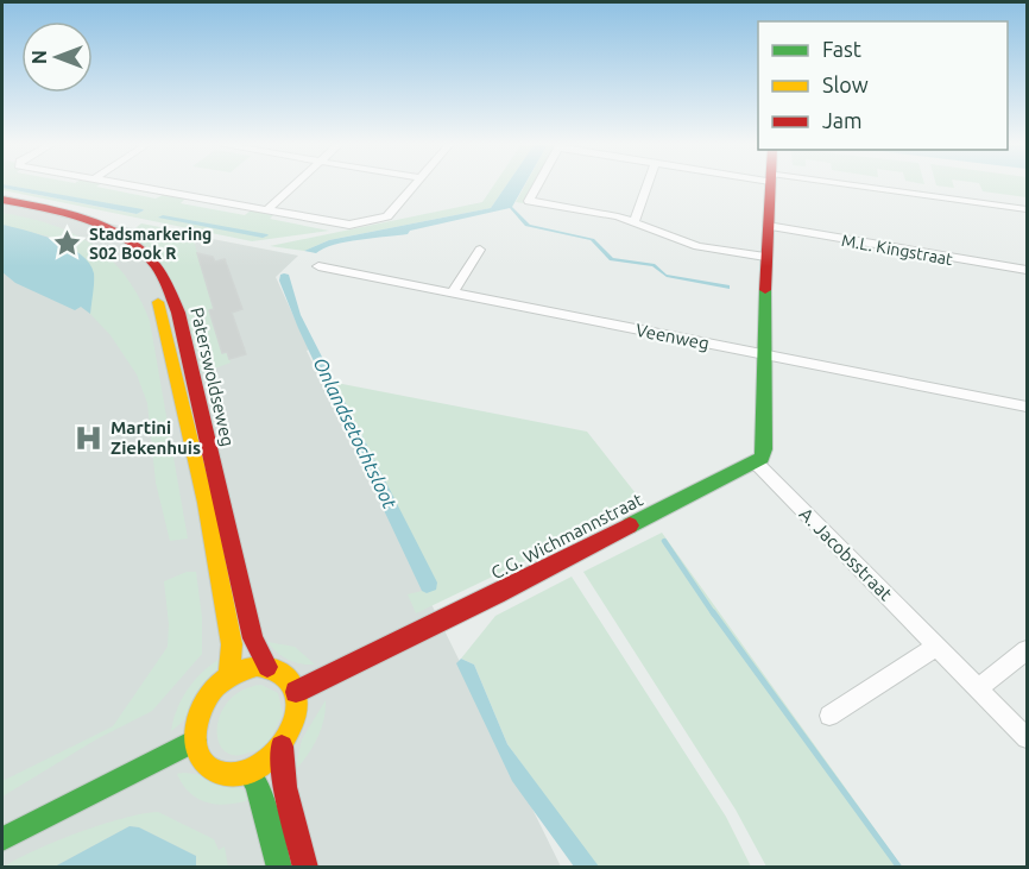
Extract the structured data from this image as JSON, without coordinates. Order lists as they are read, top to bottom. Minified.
{"streets":{"main road":["Paterswoldseweg","C.G. Wichmannstraat"],"street":["M.L. Kingstraat","Veenweg","A. Jacobsstraat"]},"crossings":[["Paterswoldseweg","C.G. Wichmannstraat"],["C.G. Wichmannstraat","A. Jacobsstraat"]],"water":["Onlandsetochtsloot"],"places":{"place":["Stadsmarkering S02 Book R"],"hospital":["Martini Ziekenhuis"]},"legend":["Fast","Slow","Jam"],"north":"left"}
